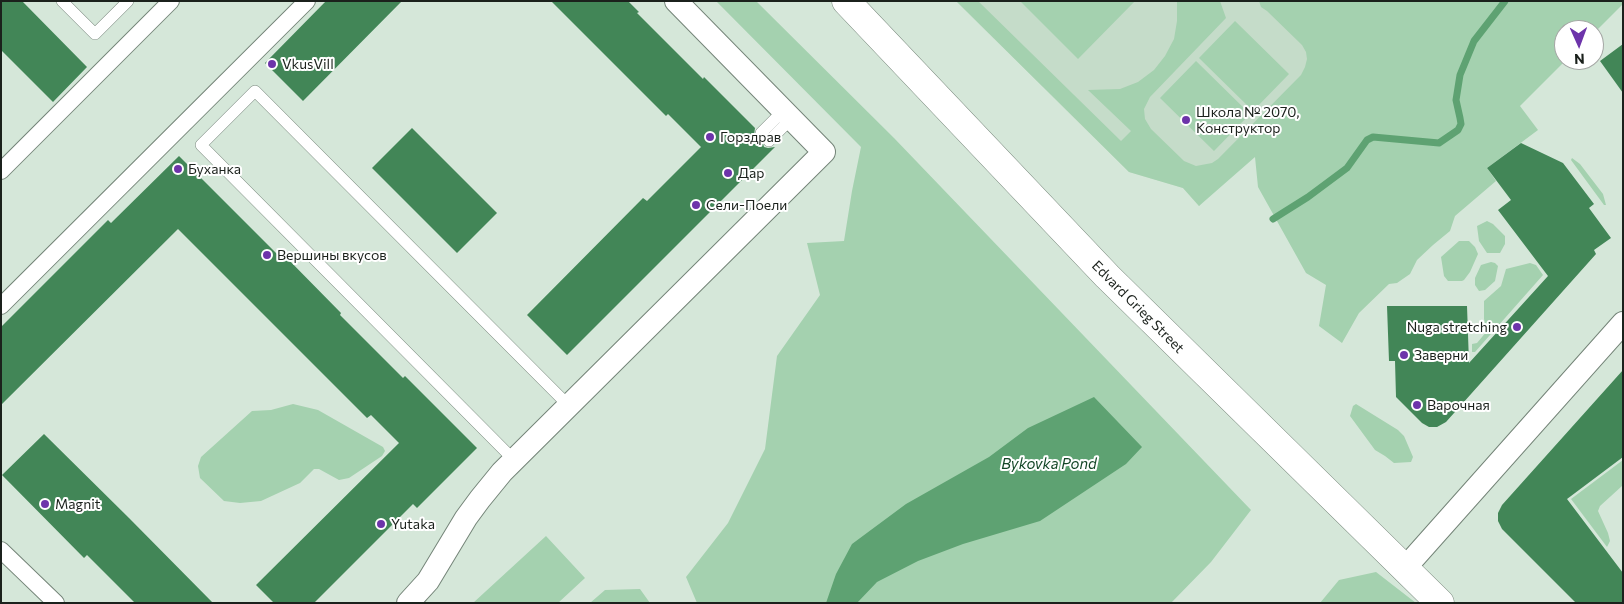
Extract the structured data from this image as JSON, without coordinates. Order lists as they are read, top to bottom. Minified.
{"streets":{"street":["Edvard Grieg Street"]},"water":["Bykovka Pond"],"places":["VkusVill","Школа № 2070, Конструктор","Горздрав","Буханка","Дар","Сели-Поели","Вершины вкусов","Nuga stretching","Заверни","Варочная","Magnit","Yutaka"],"north":"bottom"}
